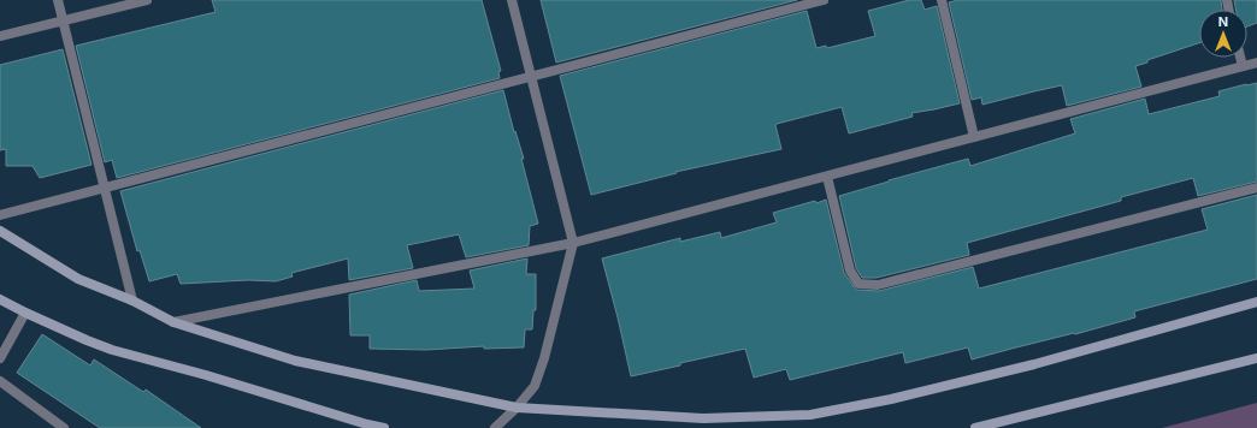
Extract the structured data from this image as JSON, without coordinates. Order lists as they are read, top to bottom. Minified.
{"north":"top"}
